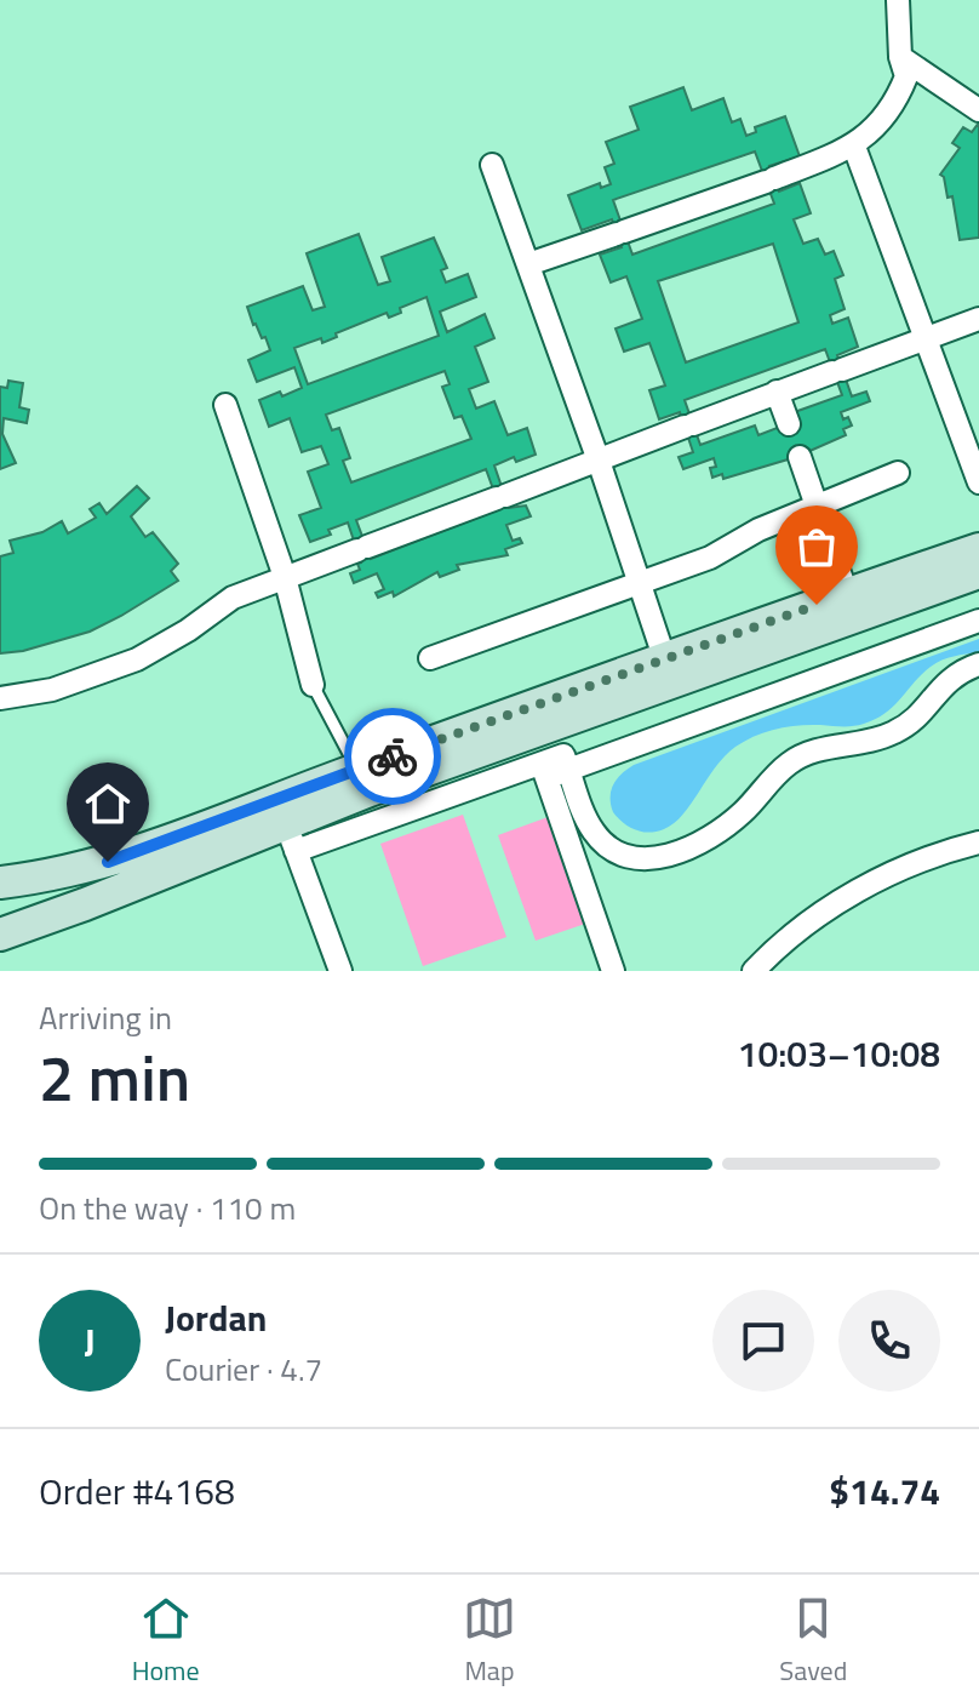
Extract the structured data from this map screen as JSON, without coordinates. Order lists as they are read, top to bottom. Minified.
{"page":{"heading":["2 min","Arriving in","10:03–10:08"],"panel":["Jordan","Courier · 4.7","Order #4168","$14.74"],"bar":"On the way · 110 m","round":"J","tabs":["Home","Map","Saved"]}}
